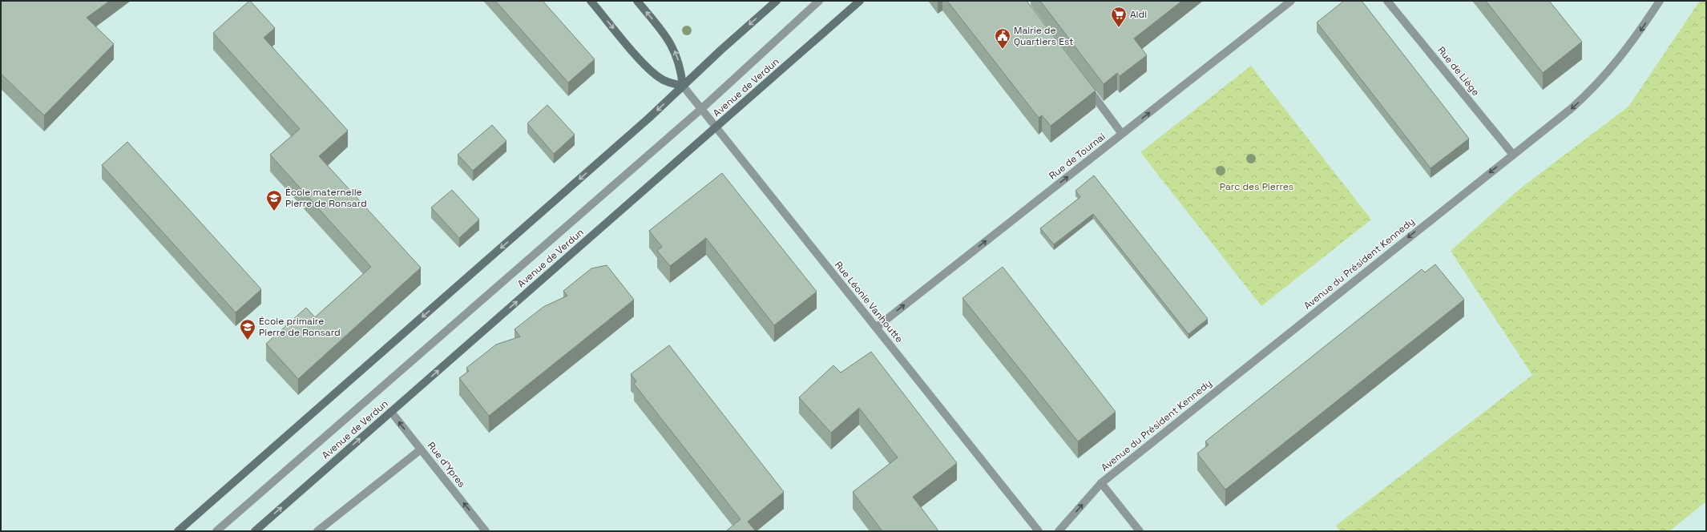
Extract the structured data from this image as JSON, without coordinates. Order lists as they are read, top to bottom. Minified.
{"streets":{"street":["Rue de Liège","Avenue de Verdun","Rue de Tournai","Avenue du Président Kennedy","Rue Léonie Vanhoutte","Rue d'Ypres"]},"crossings":[["Rue de Liège","Avenue du Président Kennedy"],["Avenue de Verdun","Rue Léonie Vanhoutte"],["Avenue de Verdun","Rue d'Ypres"],["Rue de Tournai","Rue Léonie Vanhoutte"]],"one_way":["Rue de Tournai","Avenue du Président Kennedy","Rue d'Ypres"],"parks":["Parc des Pierres"],"places":{"supermarket":["Aldi"],"public building":["Mairie de Quartiers Est"],"school or university":["École maternelle Pierre de Ronsard","École primaire Pierre de Ronsard"]}}
